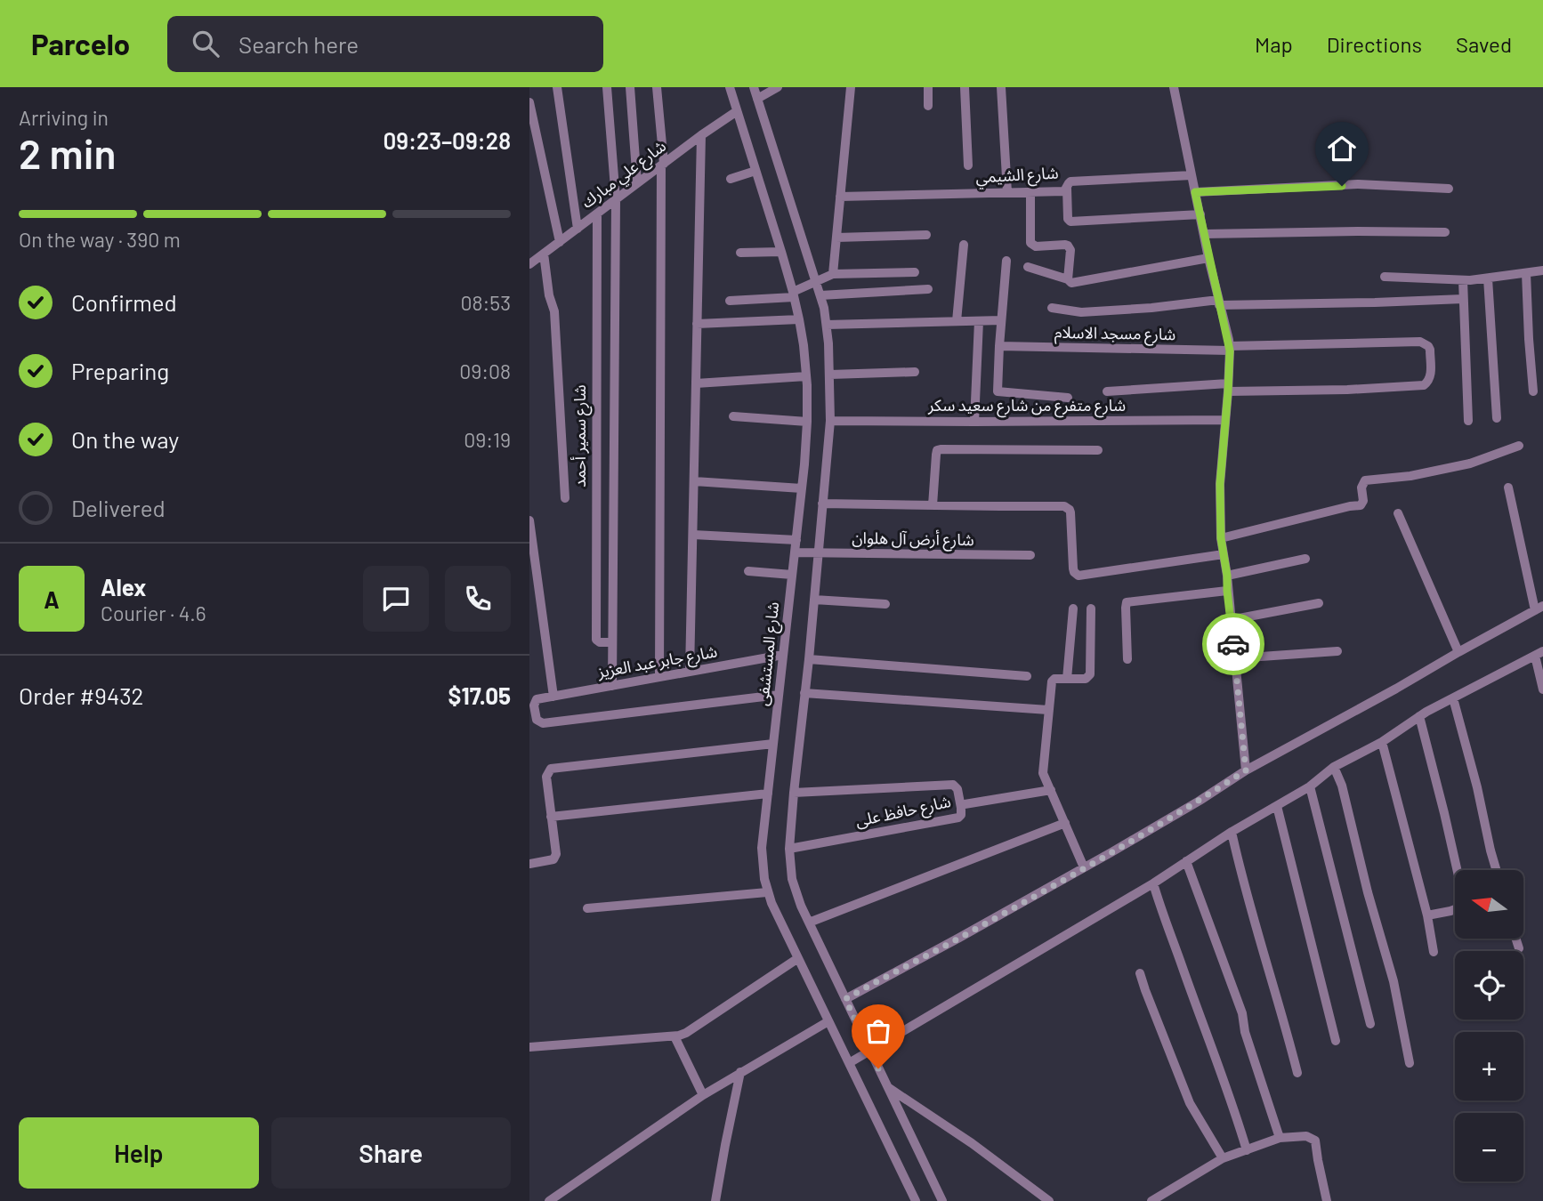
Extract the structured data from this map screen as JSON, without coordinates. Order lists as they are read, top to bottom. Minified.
{"streets":{"street":["شارع علي مبارك","شارع الشيمي","شارع مسجد الاسلام","شارع متفرع من شارع سعيد سكر","شارع سمير أحمد","شارع أرض آل هلوان","شارع المستشفى","شارع جابر عبد العزيز","شارع حافظ على"]},"crossings":[["شارع علي مبارك","شارع سمير أحمد"],["شارع علي مبارك","شارع المستشفى"],["شارع أرض آل هلوان","شارع المستشفى"],["شارع المستشفى","شارع جابر عبد العزيز"]],"north":"left","page":{"header":"Parcelo","search":"Search here","nav":["Map","Directions","Saved"],"heading":["2 min","Arriving in","09:23–09:28"],"panel":["Alex","Courier · 4.6","Order #9432","$17.05"],"bar":"On the way · 390 m","list":[["Confirmed","08:53"],["Preparing","09:08"],["On the way","09:19"],"Delivered"],"round":"A","map_buttons":["+","−"],"buttons":["Help","Share"]}}
